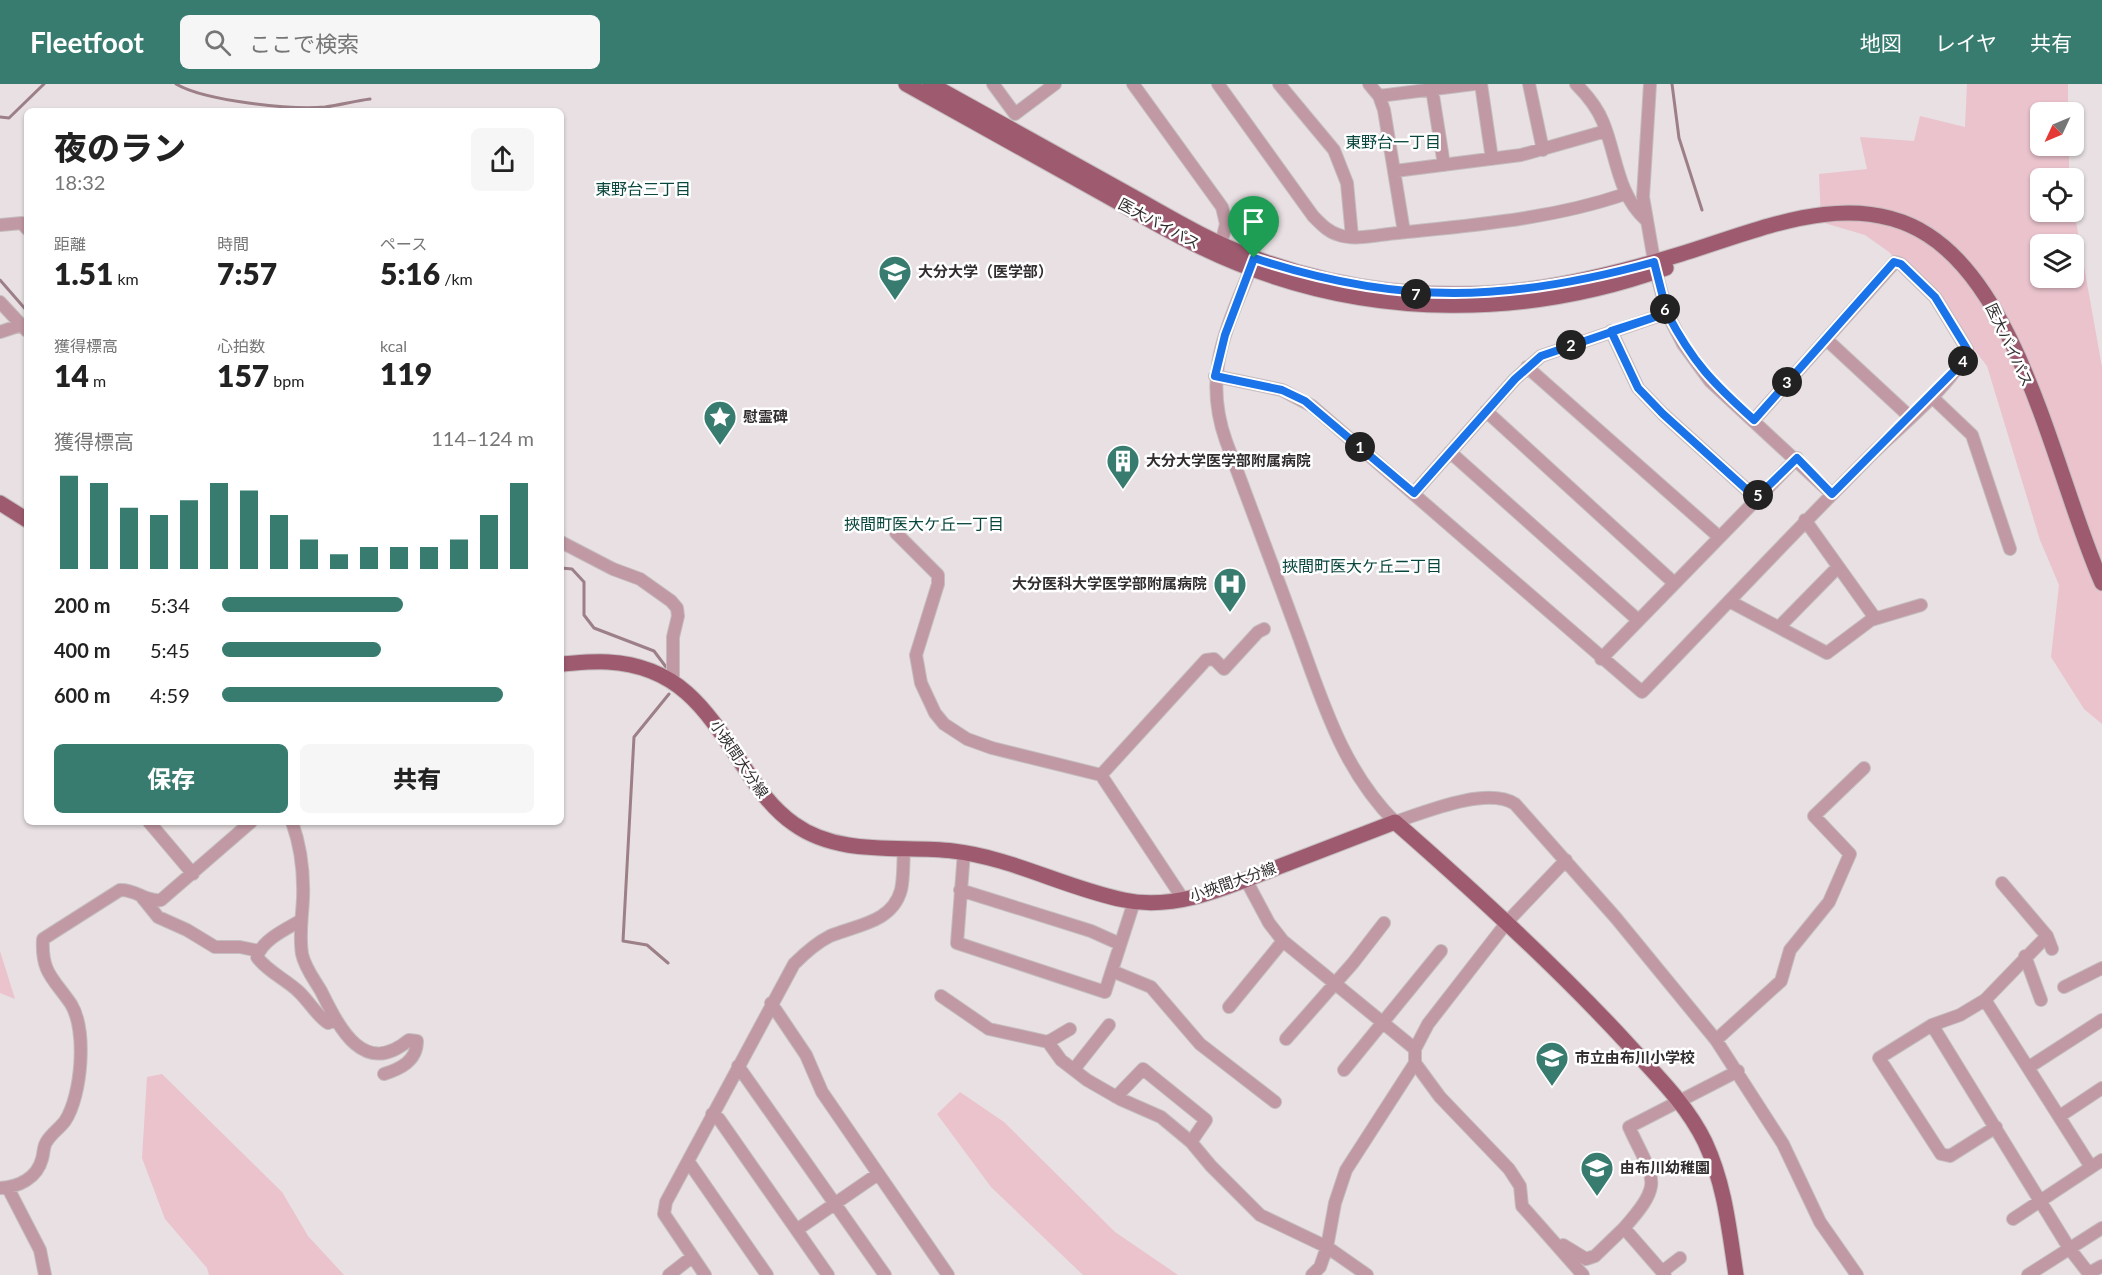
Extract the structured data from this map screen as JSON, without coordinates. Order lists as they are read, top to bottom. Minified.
{"streets":{"main road":["医大バイパス","小挾間大分線"]},"districts":["東野台一丁目","東野台三丁目","挾間町医大ケ丘一丁目","挾間町医大ケ丘二丁目"],"places":{"school or university":["大分大学（医学部）","市立由布川小学校","由布川幼稚園"],"place":["慰霊碑"],"building":["大分大学医学部附属病院"],"hospital":["大分医科大学医学部附属病院"]},"north":"bottom left","page":{"header":"Fleetfoot","search":"ここで検索","nav":["地図","レイヤ","共有"],"heading":["夜のラン","18:32"],"stats":[["距離","1.51 km"],["時間","7:57"],["ペース","5:16 /km"],["獲得標高","14 m"],["心拍数","157 bpm"],["kcal","119"]],"pins":["7","6","2","4","3","1","5"],"chart":["獲得標高","114–124 m"],"list":[{"name":"200 m","note":"5:34"},{"name":"400 m","note":"5:45"},{"name":"600 m","note":"4:59"}],"buttons":["保存","共有"]}}
